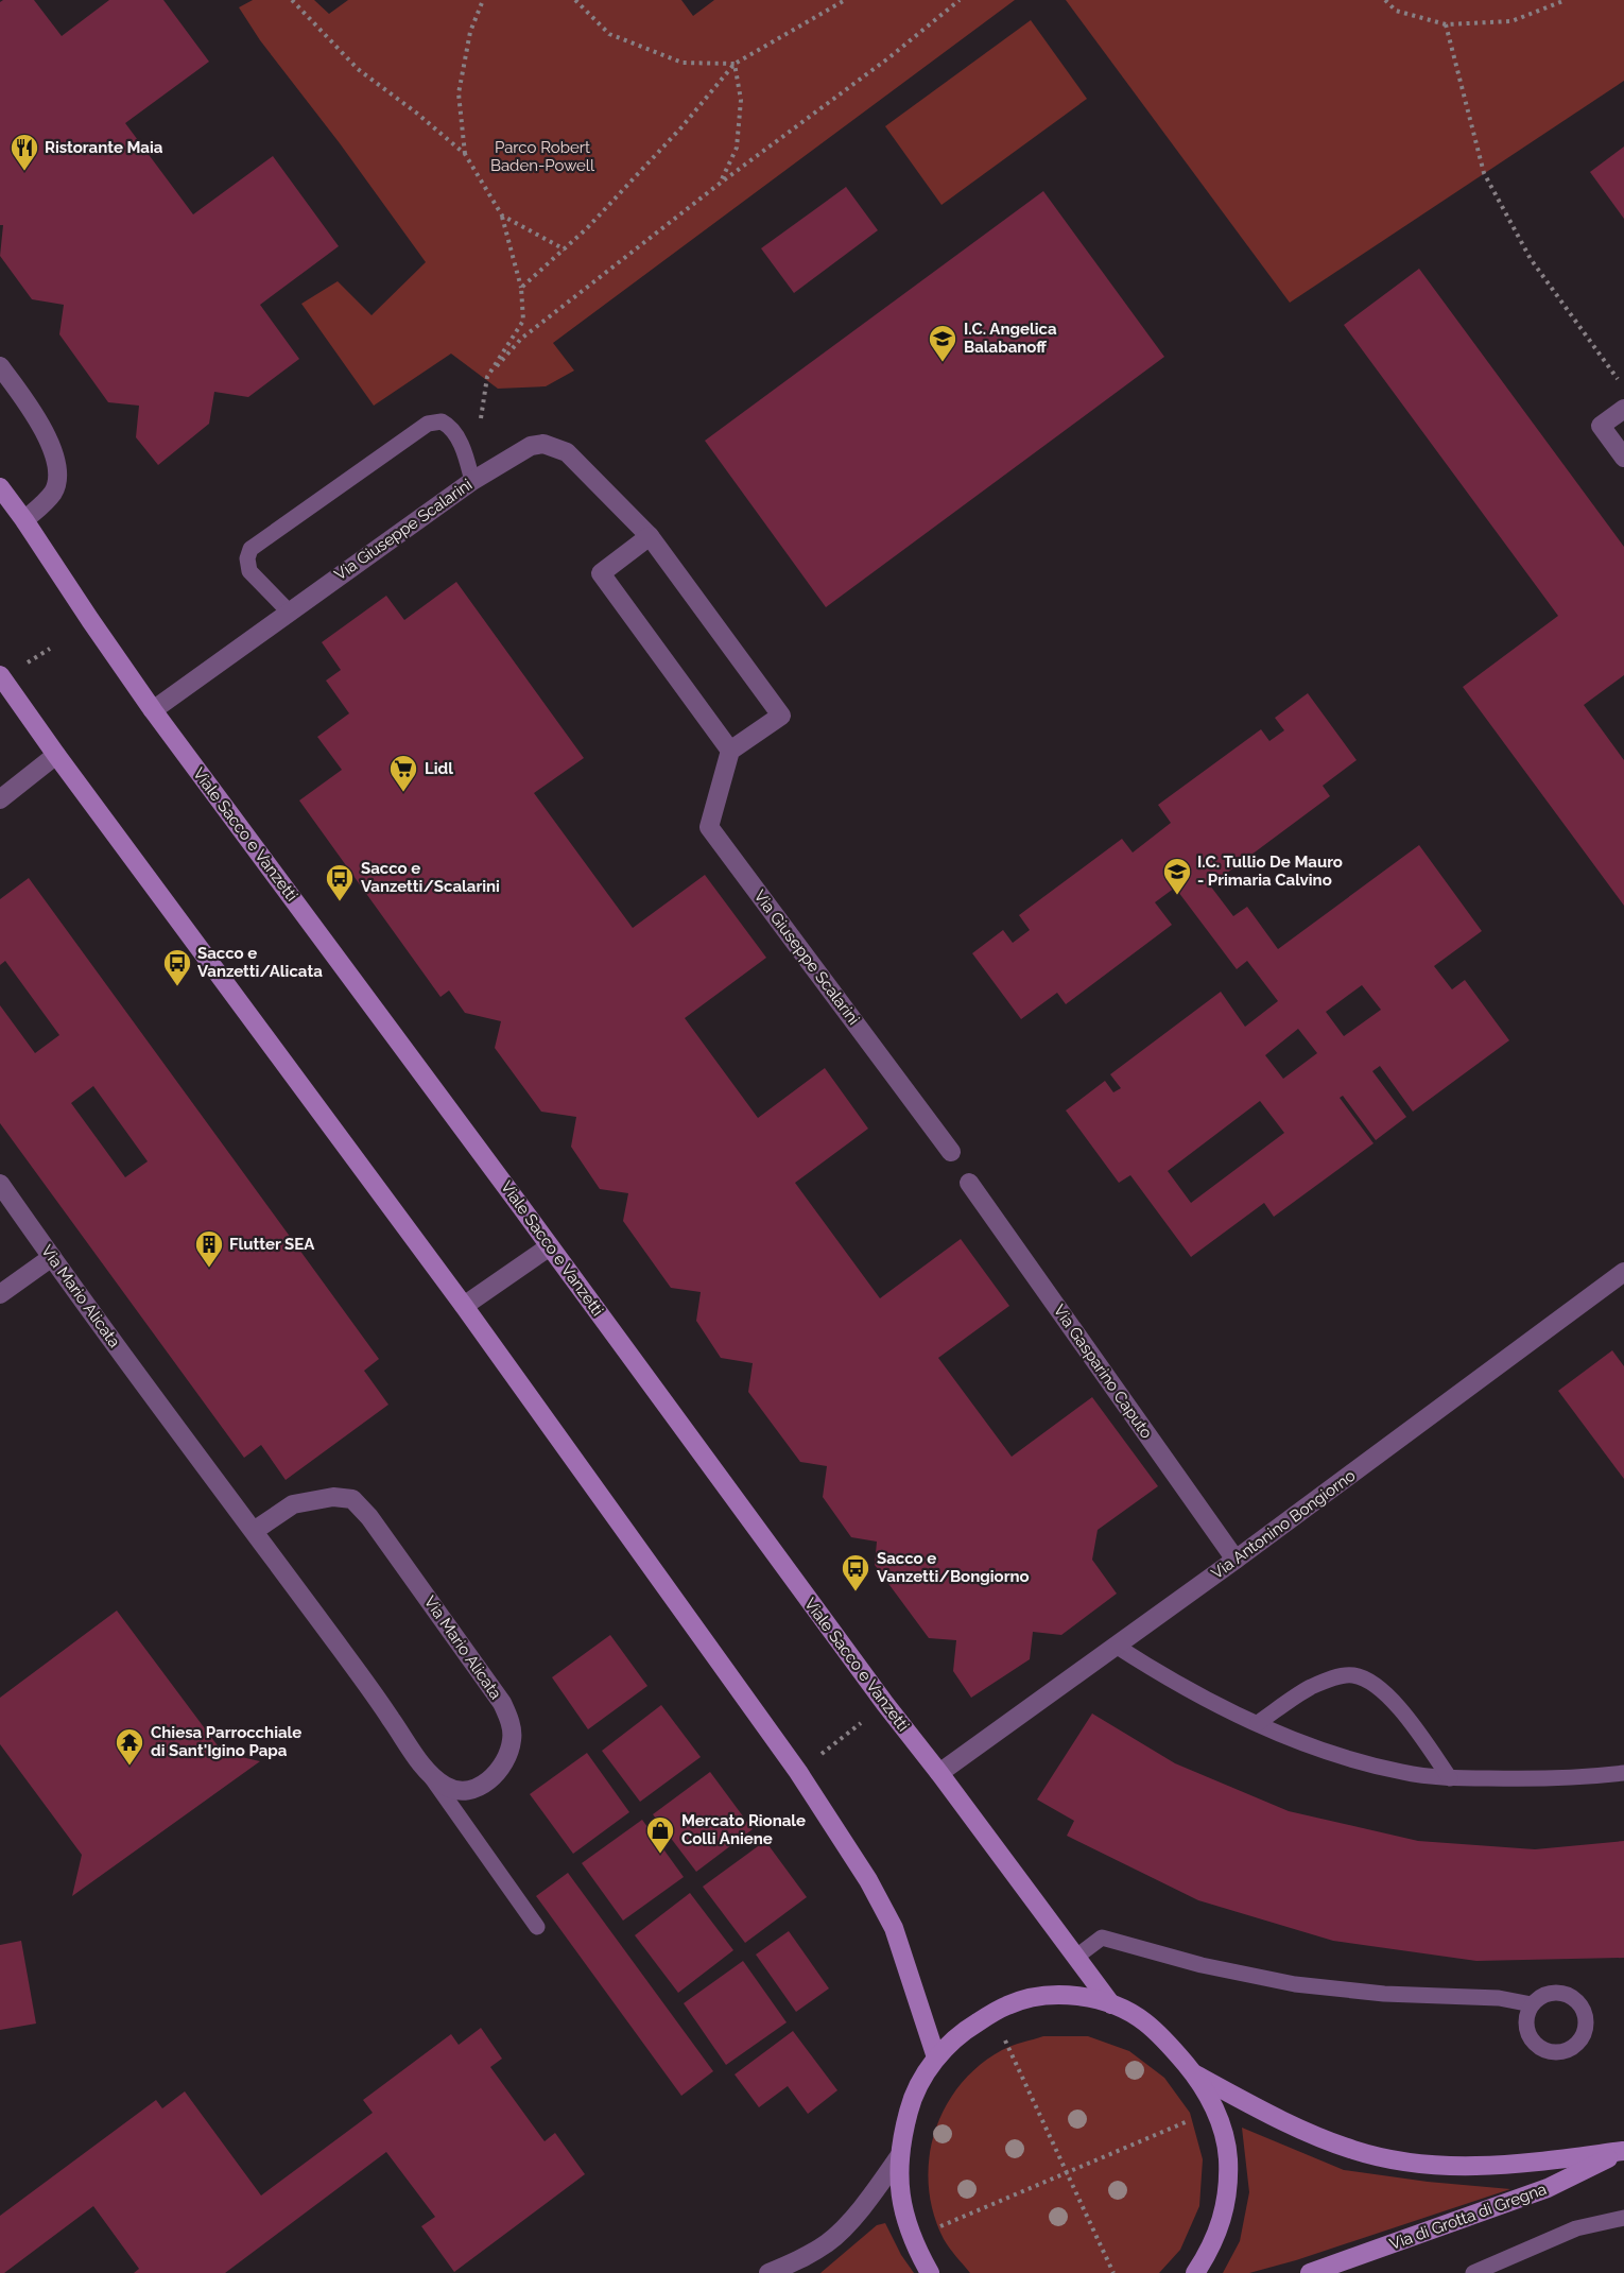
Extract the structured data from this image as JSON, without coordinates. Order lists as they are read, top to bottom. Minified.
{"streets":{"street":["Via Giuseppe Scalarini","Viale Sacco e Vanzetti","Via Mario Alicata","Via Gasparino Caputo","Via Antonino Bongiorno","Via di Grotta di Gregna"]},"crossings":[["Via Giuseppe Scalarini","Viale Sacco e Vanzetti"],["Viale Sacco e Vanzetti","Via Antonino Bongiorno"],["Viale Sacco e Vanzetti","Via di Grotta di Gregna"],["Via Gasparino Caputo","Via Antonino Bongiorno"]],"parks":["Parco Robert Baden-Powell"],"places":{"restaurant":["Ristorante Maia"],"school or university":["I.C. Angelica Balabanoff","I.C. Tullio De Mauro - Primaria Calvino"],"supermarket":["Lidl"],"bus stop":["Sacco e Vanzetti/Scalarini","Sacco e Vanzetti/Alicata","Sacco e Vanzetti/Bongiorno"],"building":["Flutter SEA"],"temple":["Chiesa Parrocchiale di Sant'Igino Papa"],"shop":["Mercato Rionale Colli Aniene"]}}
